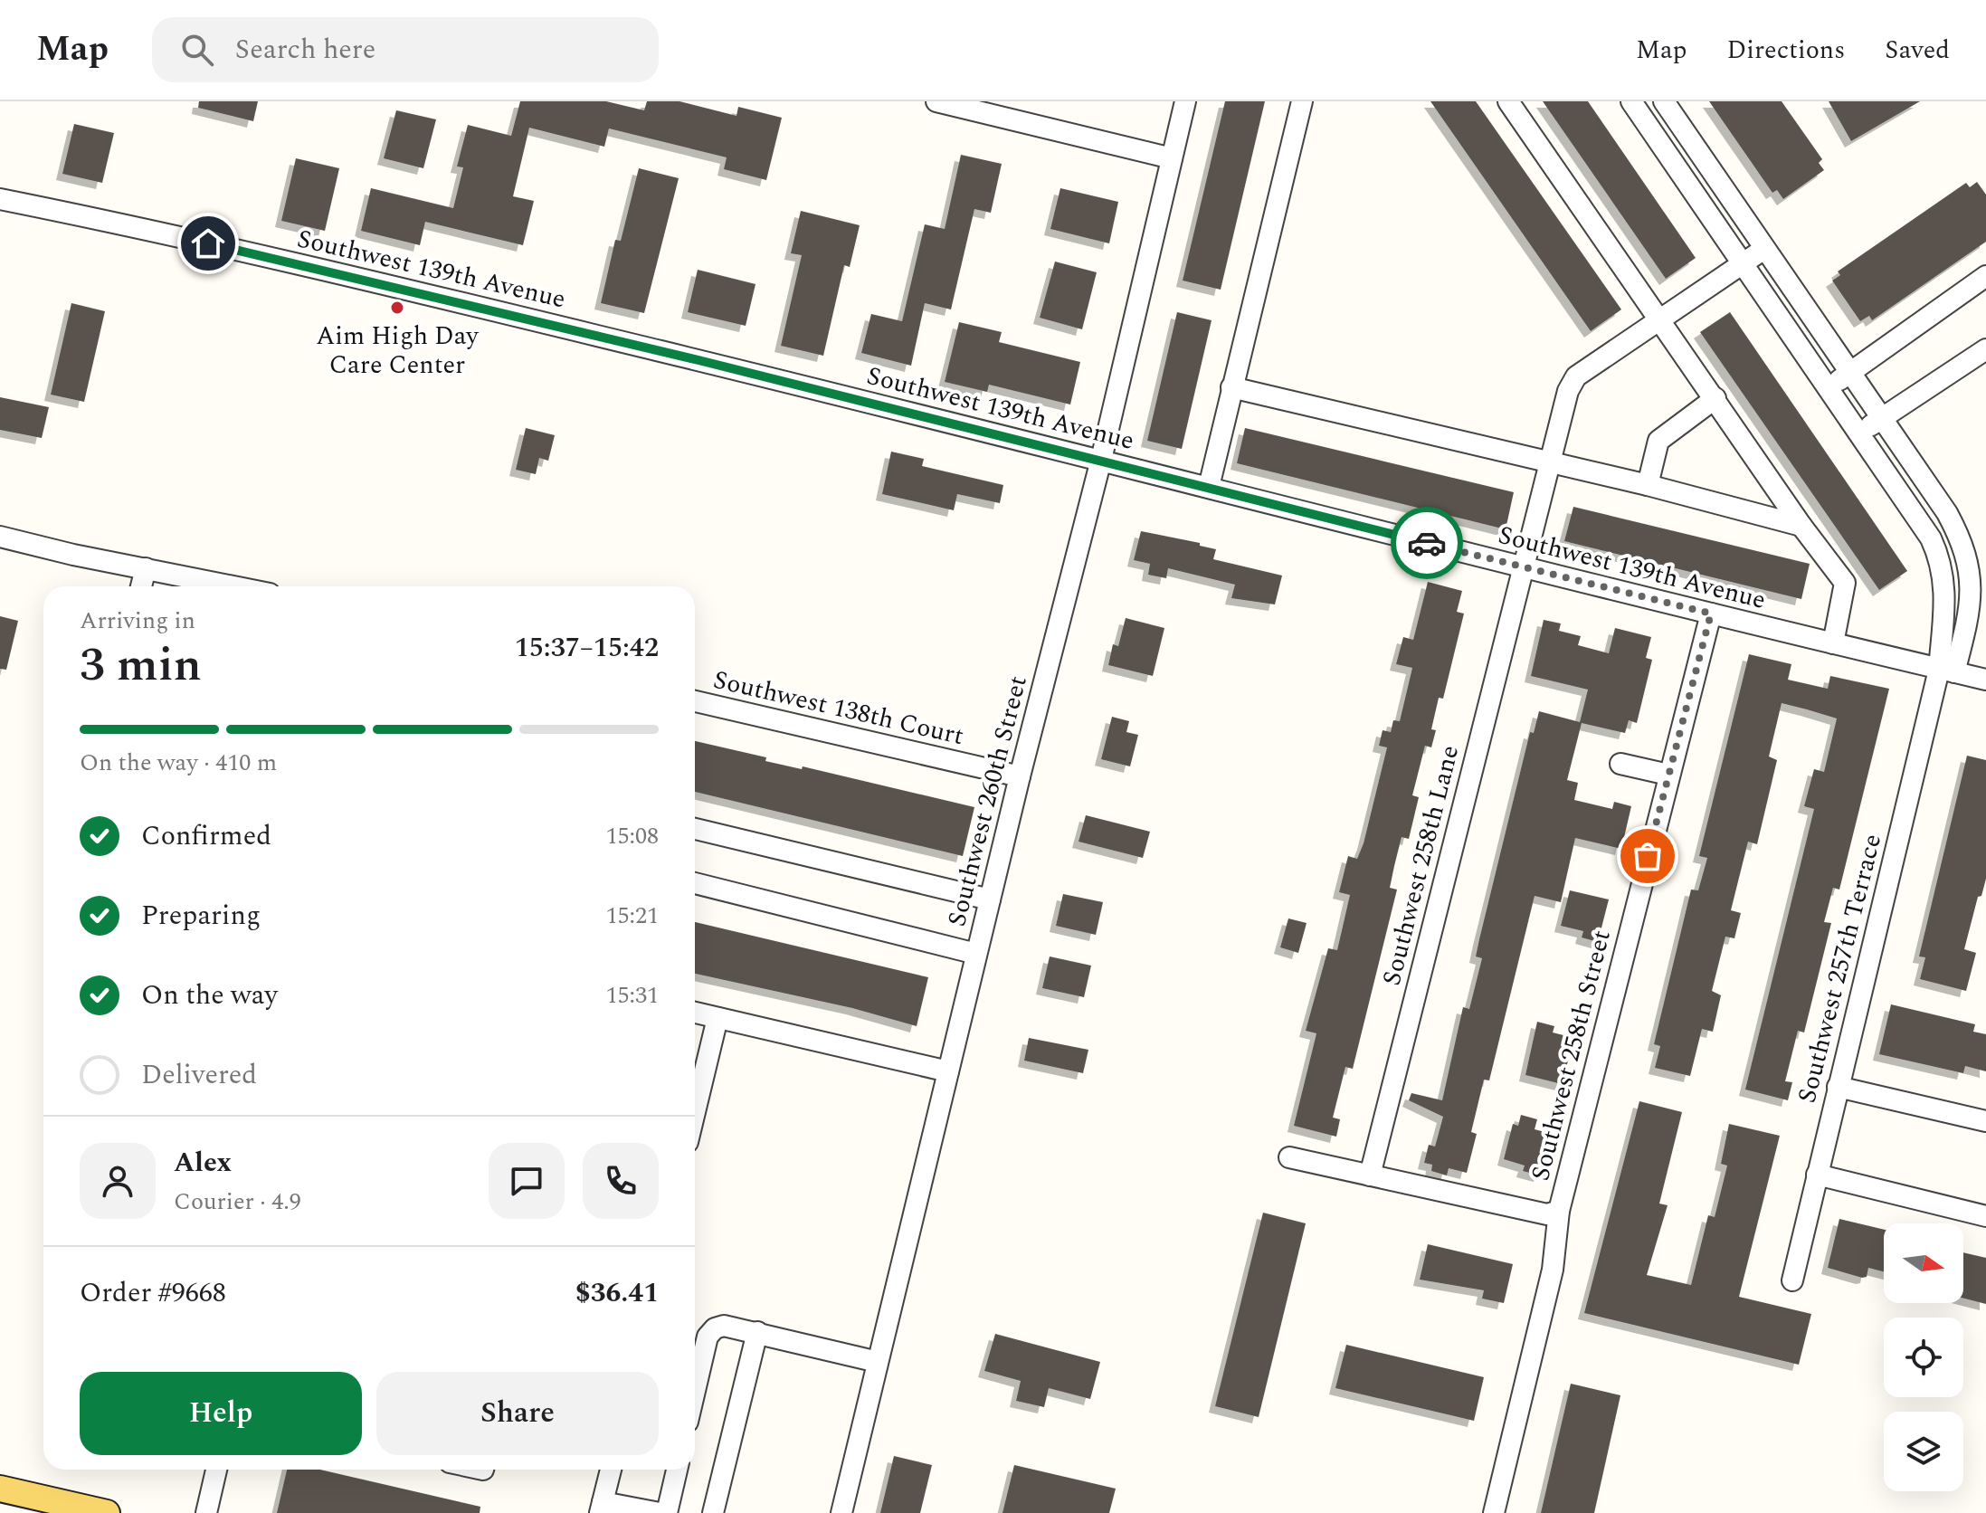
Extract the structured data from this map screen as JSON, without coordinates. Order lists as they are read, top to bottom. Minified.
{"streets":{"street":["Southwest 139th Avenue","Southwest 138th Court","Southwest 260th Street","Southwest 258th Lane","Southwest 257th Terrace","Southwest 258th Street"]},"crossings":[["Southwest 139th Avenue","Southwest 260th Street"],["Southwest 139th Avenue","Southwest 258th Lane"],["Southwest 139th Avenue","Southwest 257th Terrace"],["Southwest 139th Avenue","Southwest 258th Street"],["Southwest 138th Court","Southwest 260th Street"]],"places":["Aim High Day Care Center"],"north":"right","page":{"header":"Map","search":"Search here","nav":["Map","Directions","Saved"],"heading":["3 min","Arriving in","15:37–15:42"],"panel":["Alex","Courier · 4.9","Order #9668","$36.41"],"bar":"On the way · 410 m","list":[["Confirmed","15:08"],["Preparing","15:21"],["On the way","15:31"],"Delivered"],"buttons":["Help","Share"]}}
